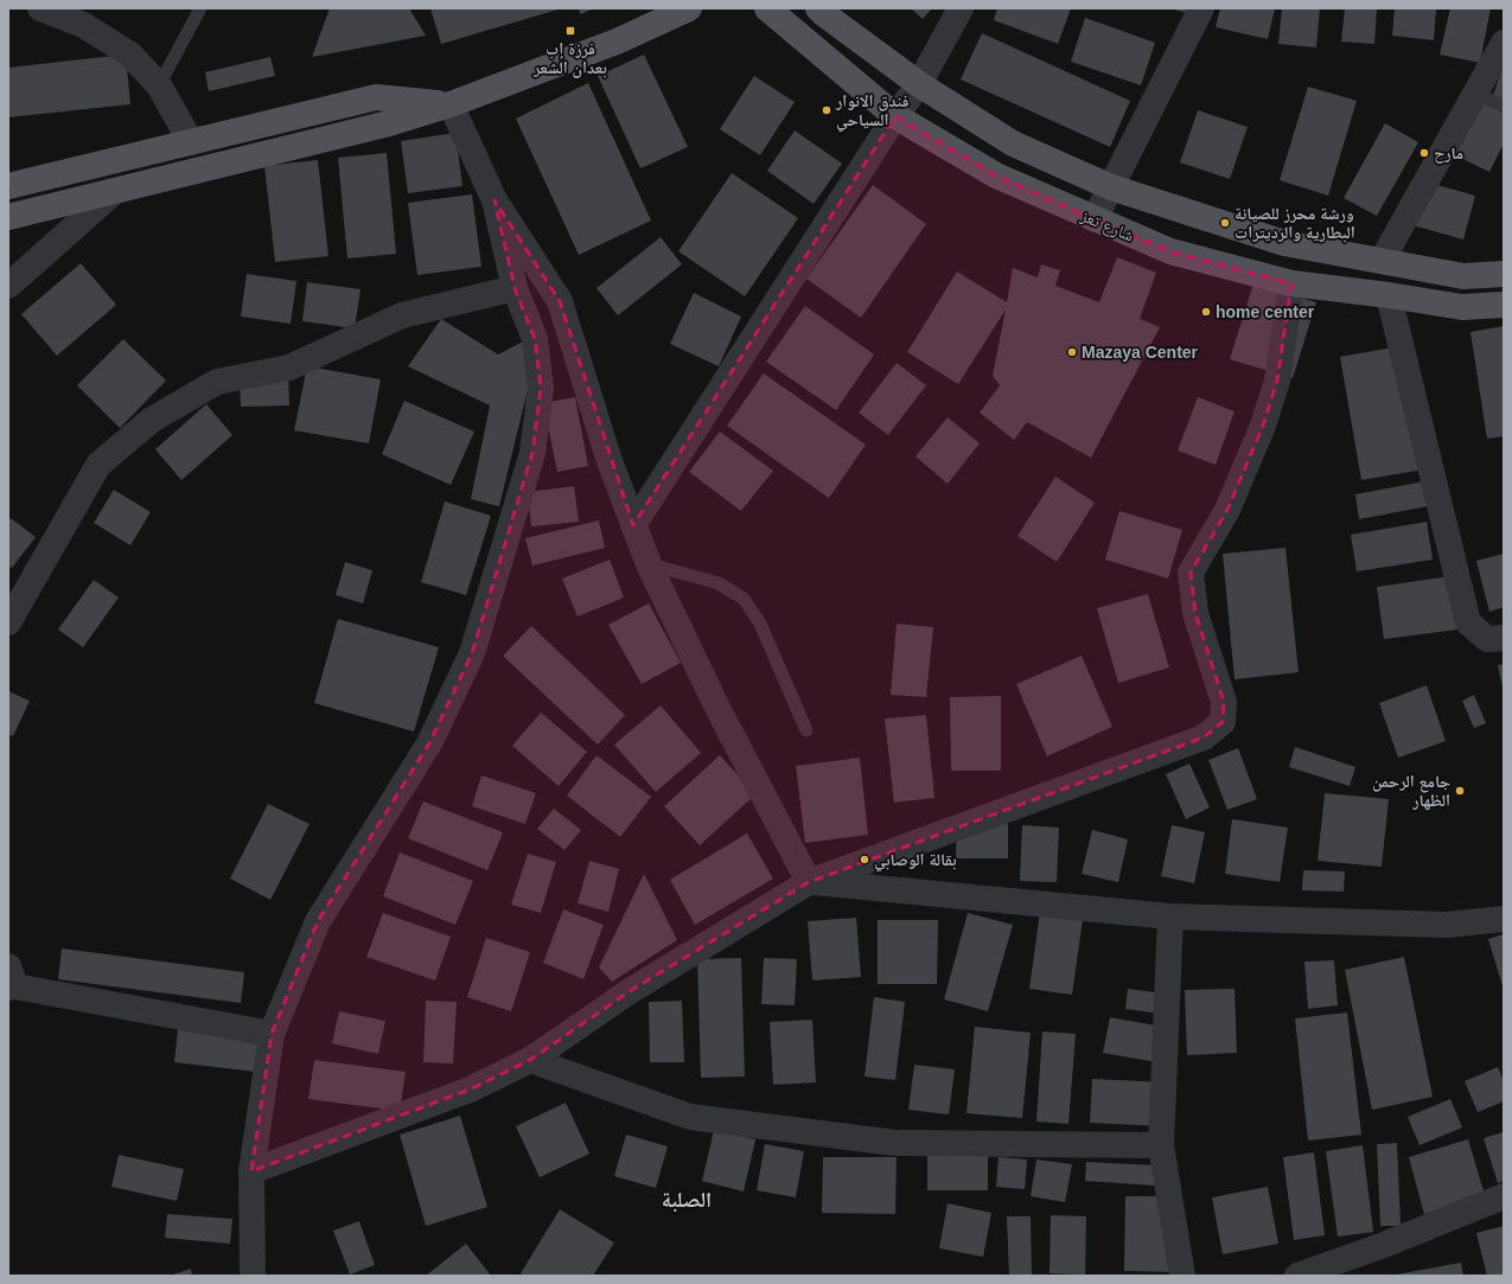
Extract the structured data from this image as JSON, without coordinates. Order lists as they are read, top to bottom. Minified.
{"streets":{"main road":["شارع تعز"]},"districts":["الصلبة"],"places":{"transit":["فرزة إب بعدان الشعر"],"other":["فندق الانوار السياحي","مارح","ورشة محرز للصيانة البطارية والرديترات","home center","Mazaya Center","جامع الرحمن الظهار","بقالة الوصابي"]}}
